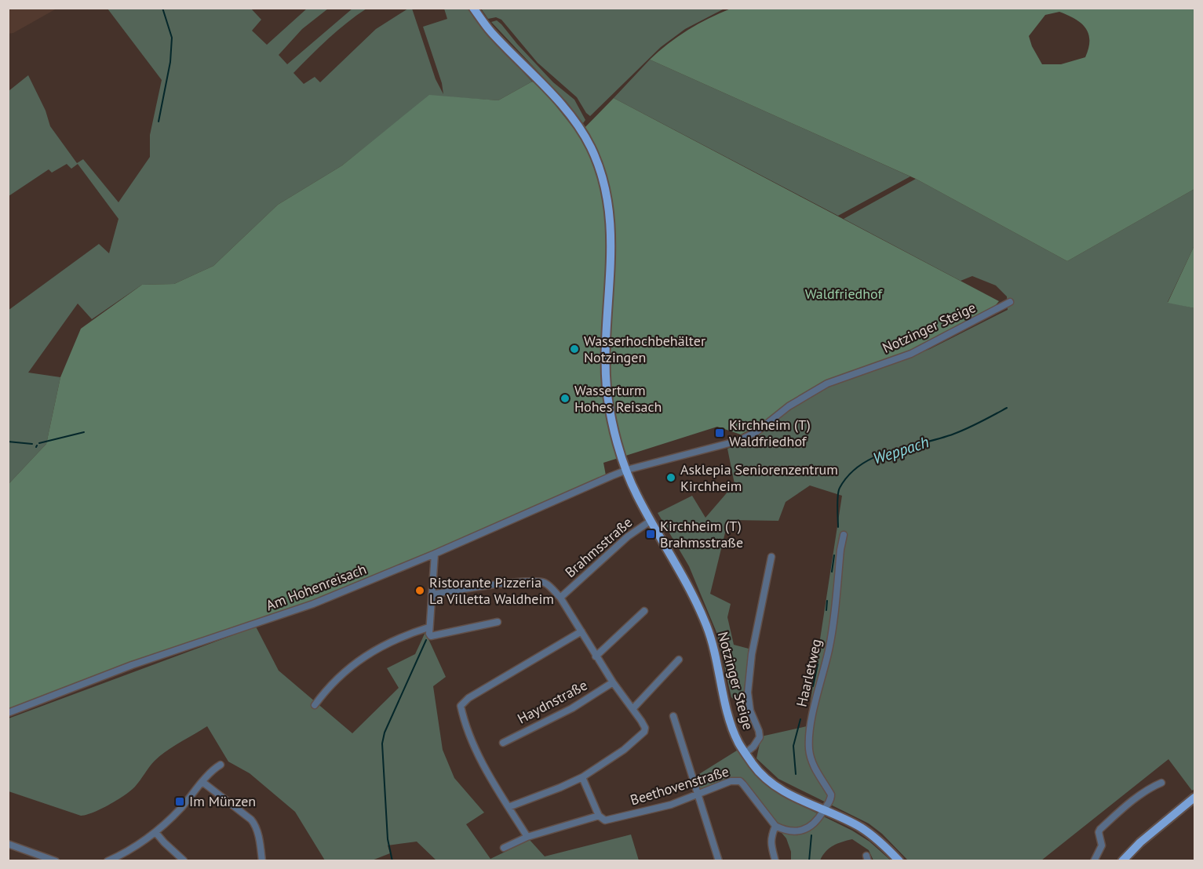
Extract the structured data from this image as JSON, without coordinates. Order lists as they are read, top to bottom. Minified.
{"streets":{"main road":["Notzinger Steige"],"street":["Brahmsstraße","Am Hohenreisach","Haarletweg","Haydnstraße","Beethovenstraße"]},"crossings":[["Notzinger Steige","Brahmsstraße"],["Notzinger Steige","Am Hohenreisach"],["Notzinger Steige","Haarletweg"]],"water":["Weppach"],"parks":["Waldfriedhof"],"places":{"other":["Wasserhochbehälter Notzingen","Wasserturm Hohes Reisach","Asklepia Seniorenzentrum Kirchheim","Ristorante Pizzeria La Villetta Waldheim"],"transit":["Kirchheim (T) Waldfriedhof","Kirchheim (T) Brahmsstraße","Im Münzen"]}}
